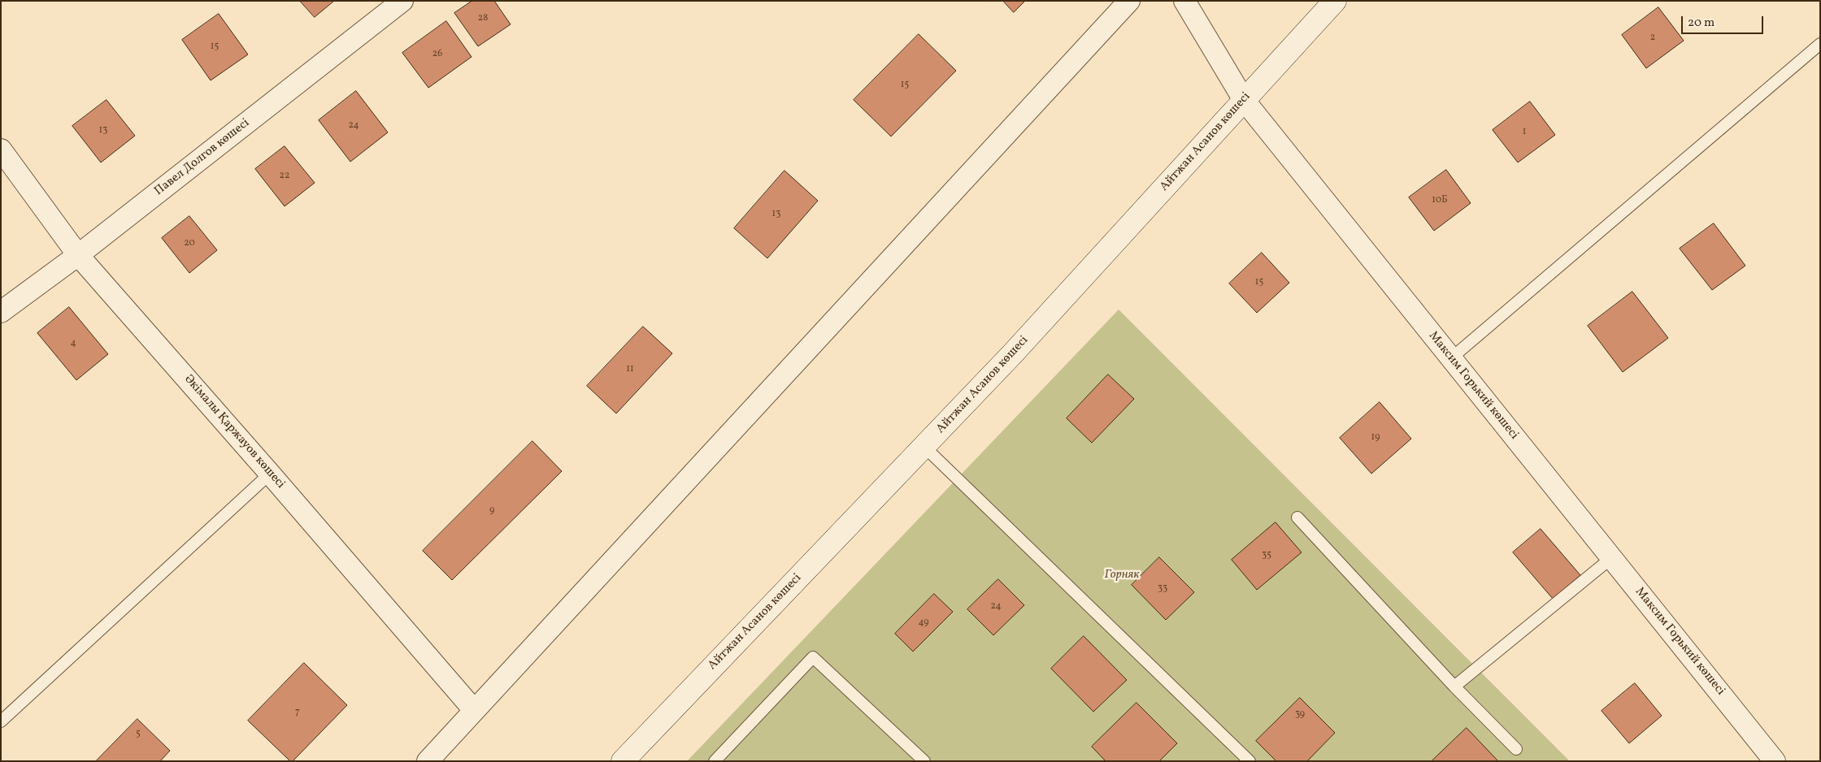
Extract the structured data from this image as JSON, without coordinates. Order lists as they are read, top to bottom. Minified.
{"streets":{"street":["Айтжан Асанов көшесі","Павел Долгов көшесі","Максим Горький көшесі","Әкімалы Қаржауов көшесі"]},"crossings":[["Айтжан Асанов көшесі","Максим Горький көшесі"],["Павел Долгов көшесі","Әкімалы Қаржауов көшесі"]],"parks":["Горняк"],"house_numbers":["28","2","15","26","15","24","13","1","22","10Б","13","20","15","4","11","19","9","35","33","24","49","7","39","5"],"scale_bar":"20 m"}
